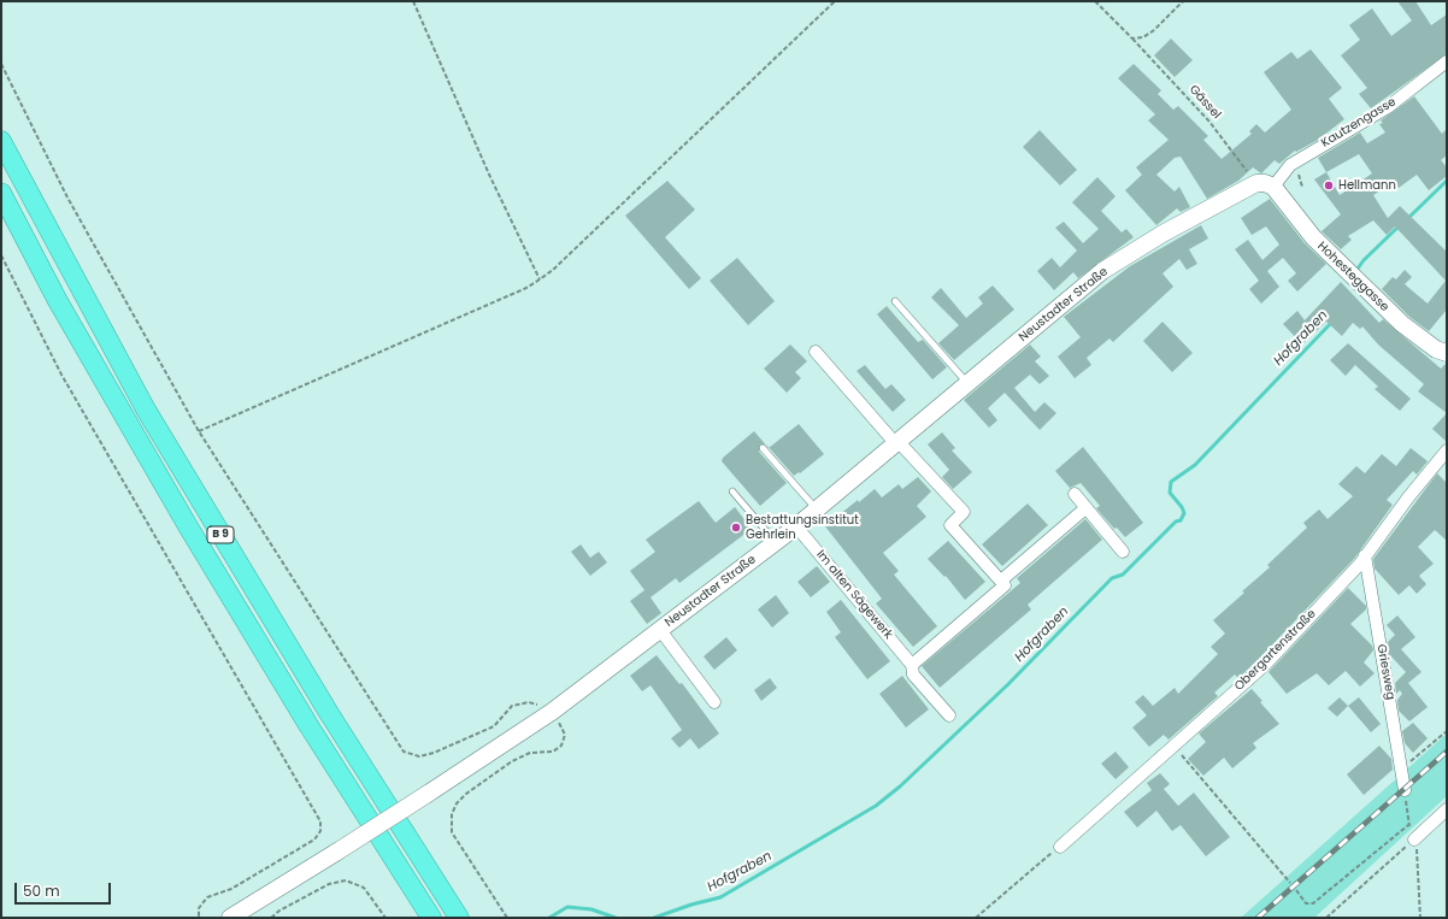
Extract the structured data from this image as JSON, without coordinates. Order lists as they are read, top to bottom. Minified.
{"streets":{"highway":["B 9"],"main road":["Hohesteggasse","Neustadter Straße"],"street":["Kautzengasse","Im alten Sägewerk","Obergartenstraße","Griesweg"],"path":["Gässel"]},"crossings":[["Gässel","Neustadter Straße"],["Kautzengasse","Hohesteggasse"],["Neustadter Straße","Im alten Sägewerk"],["Obergartenstraße","Griesweg"]],"water":["Hofgraben"],"places":["Hellmann","Bestattungsinstitut Gehrlein"],"scale_bar":"50 m"}
